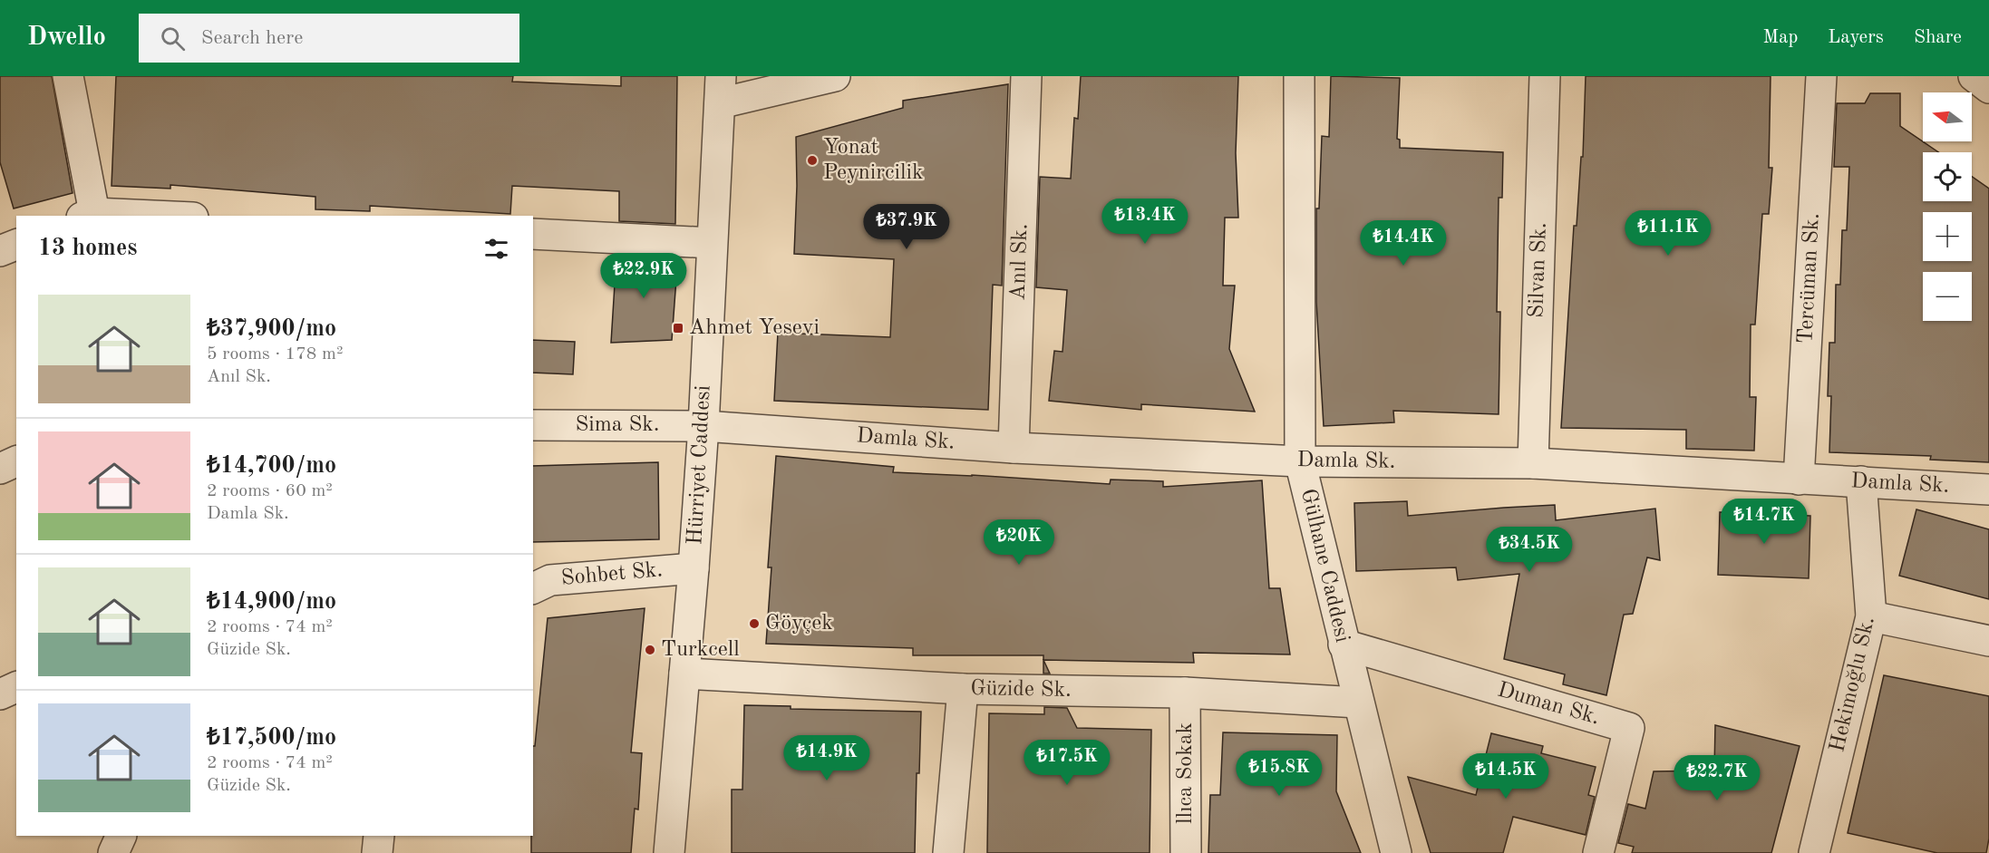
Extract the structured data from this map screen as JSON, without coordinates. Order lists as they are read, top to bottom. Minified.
{"streets":{"street":["Anıl Sk.","Silvan Sk.","Tercüman Sk.","Sima Sk.","Damla Sk.","Hürriyet Caddesi","Gülhane Caddesi","Sohbet Sk.","Hekimoğlu Sk.","Güzide Sk.","Duman Sk.","llıca Sokak"]},"crossings":[["Anıl Sk.","Damla Sk."],["Silvan Sk.","Damla Sk."],["Tercüman Sk.","Damla Sk."],["Sima Sk.","Damla Sk."],["Sima Sk.","Hürriyet Caddesi"],["Damla Sk.","Hürriyet Caddesi"],["Damla Sk.","Gülhane Caddesi"],["Damla Sk.","Hekimoğlu Sk."],["Hürriyet Caddesi","Sohbet Sk."],["Hürriyet Caddesi","Güzide Sk."],["Gülhane Caddesi","Güzide Sk."],["Gülhane Caddesi","Duman Sk."],["Güzide Sk.","llıca Sokak"]],"places":{"other":["Yonat Peynircilik","Göyçek","Turkcell"],"transit":["Ahmet Yesevi"]},"north":"left","page":{"header":"Dwello","search":"Search here","nav":["Map","Layers","Share"],"map_buttons":["+","−"],"price":["₺13.4K","₺37.9K","₺11.1K","₺14.4K","₺22.9K","₺14.7K","₺20K","₺34.5K","₺14.9K","₺17.5K","₺15.8K","₺14.5K","₺22.7K"],"heading":"13 homes","list":[{"name":"₺37,900/mo","note":"5 rooms · 178 m² · Anıl Sk."},{"name":"₺14,700/mo","note":"2 rooms · 60 m² · Damla Sk."},{"name":"₺14,900/mo","note":"2 rooms · 74 m² · Güzide Sk."},{"name":"₺17,500/mo","note":"2 rooms · 74 m² · Güzide Sk."}]}}
